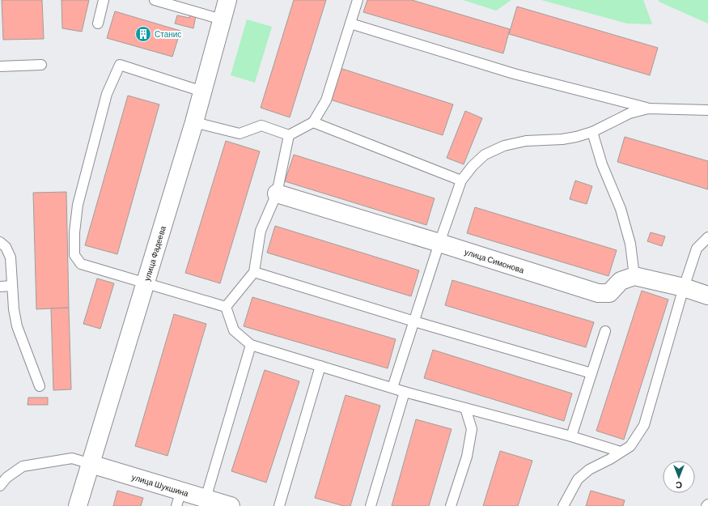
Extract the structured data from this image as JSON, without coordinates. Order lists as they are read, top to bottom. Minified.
{"streets":{"street":["улица Фадеева","улица Симонова","улица Шукшина"]},"crossings":[["улица Фадеева","улица Шукшина"]],"places":{"building":["Станис"]},"north":"bottom"}
